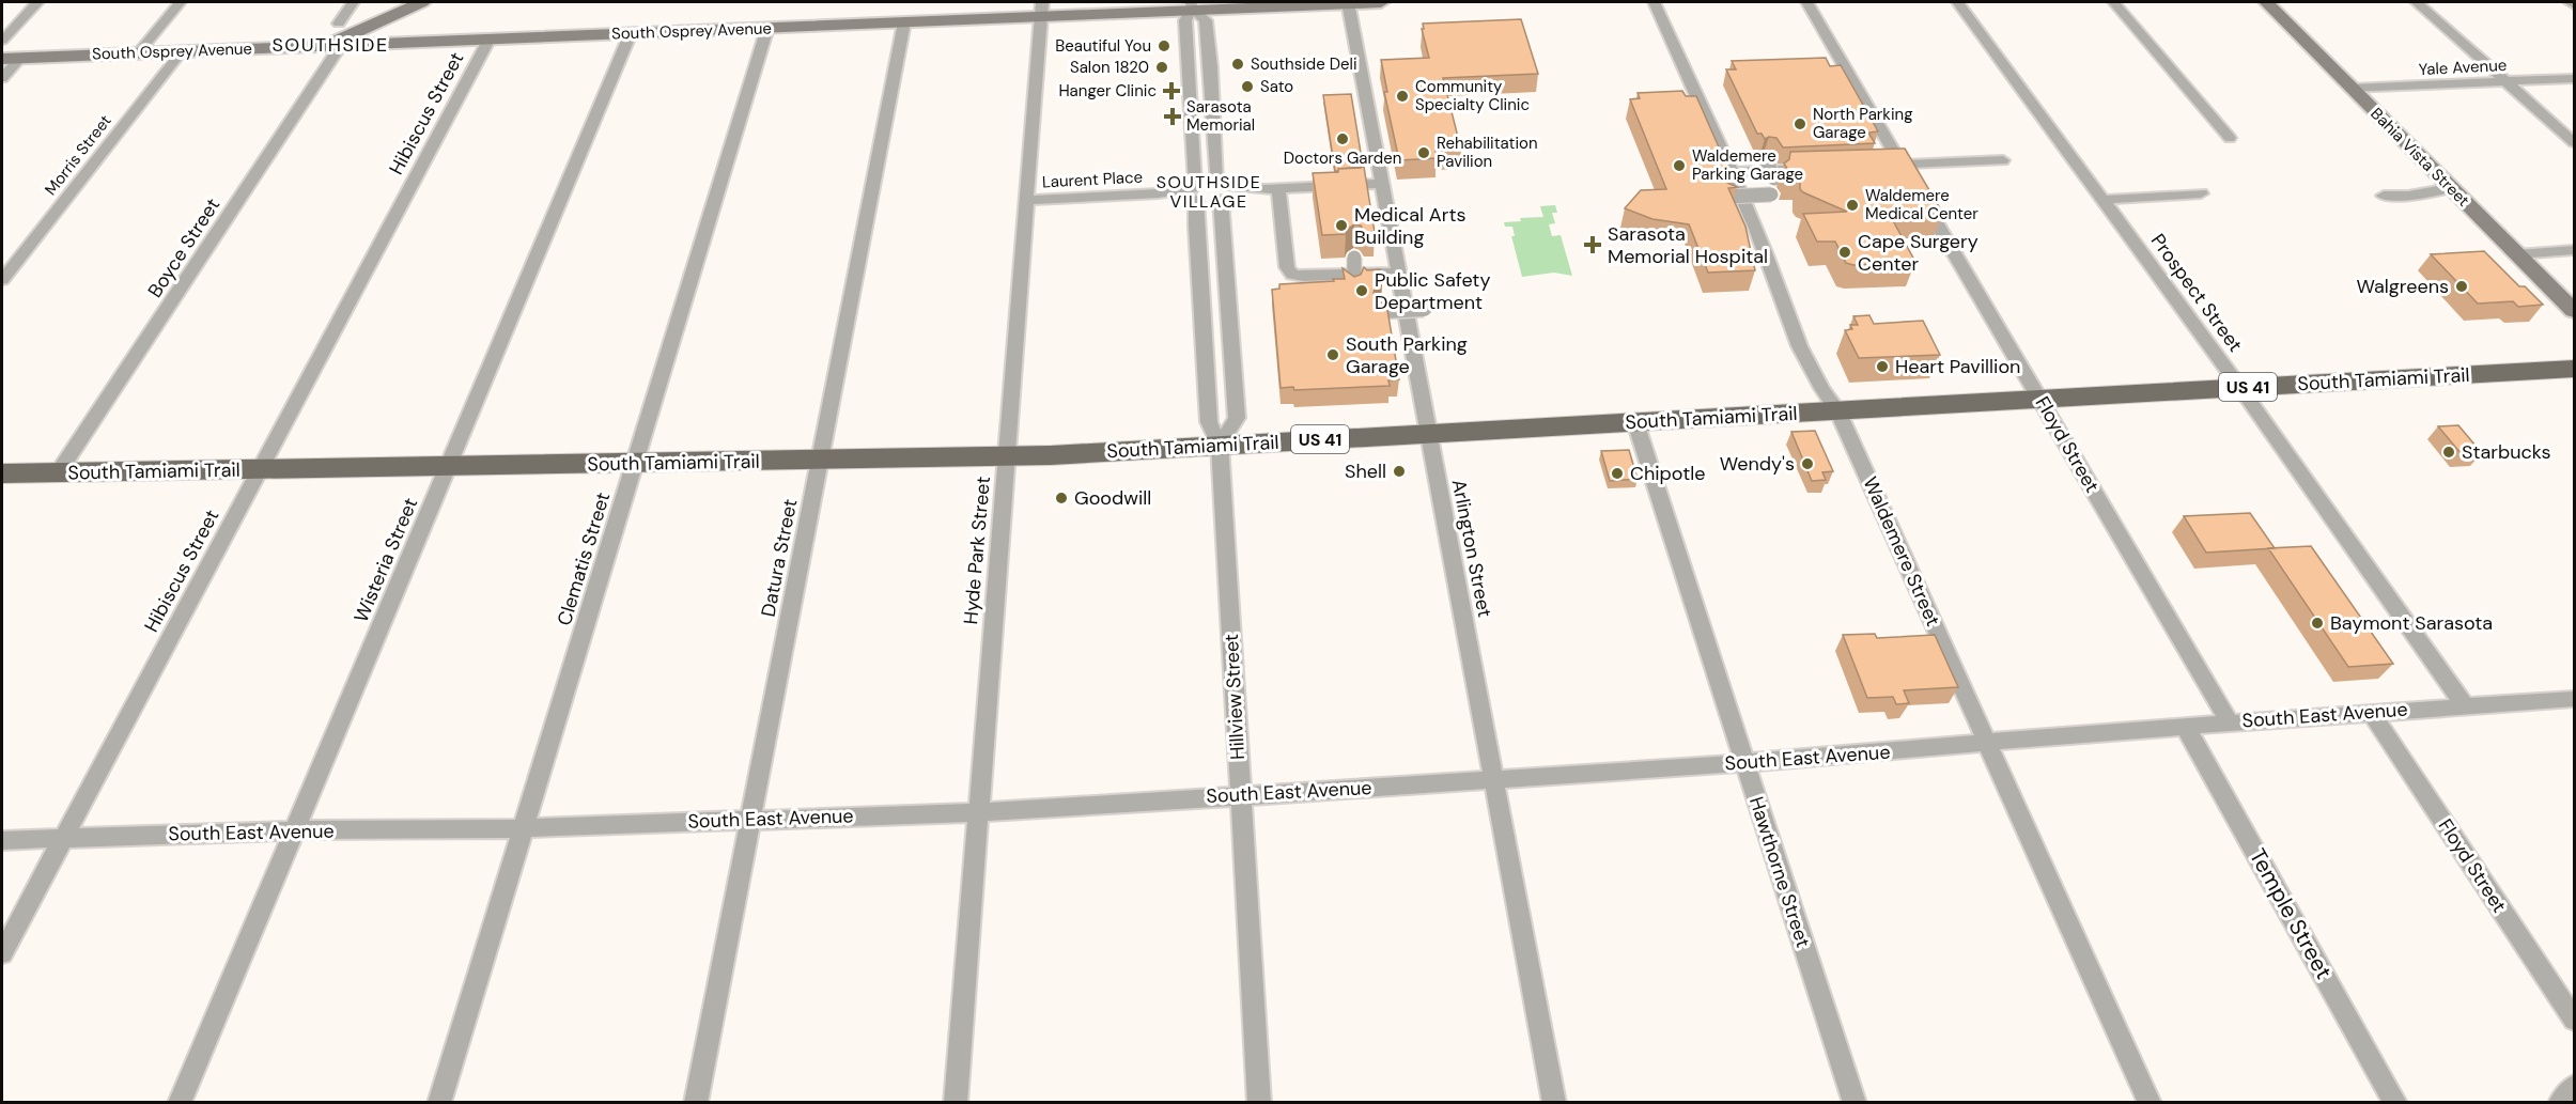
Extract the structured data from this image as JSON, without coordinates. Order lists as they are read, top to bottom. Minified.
{"streets":{"main road":["South Tamiami Trail","US 41"],"street":["South Osprey Avenue","Yale Avenue","Hibiscus Street","Morris Street","Bahia Vista Street","Laurent Place","Boyce Street","Prospect Street","Floyd Street","Arlington Street","Hyde Park Street","Waldemere Street","Datura Street","Clematis Street","Wisteria Street","Hillview Street","South East Avenue","Hawthorne Street","Temple Street"]},"crossings":[["South Osprey Avenue","Hibiscus Street"],["South Osprey Avenue","Morris Street"],["South Osprey Avenue","Boyce Street"],["South Osprey Avenue","Arlington Street"],["South Osprey Avenue","Hyde Park Street"],["South Osprey Avenue","Datura Street"],["South Osprey Avenue","Clematis Street"],["South Osprey Avenue","Wisteria Street"],["South Osprey Avenue","Hillview Street"],["Yale Avenue","Bahia Vista Street"],["Hibiscus Street","South Tamiami Trail"],["Hibiscus Street","South East Avenue"],["Laurent Place","Arlington Street"],["Laurent Place","Hyde Park Street"],["Laurent Place","Hillview Street"],["Boyce Street","South Tamiami Trail"],["Prospect Street","South Tamiami Trail"],["Prospect Street","South East Avenue"],["South Tamiami Trail","Floyd Street"],["South Tamiami Trail","Arlington Street"],["South Tamiami Trail","Hyde Park Street"],["South Tamiami Trail","Waldemere Street"],["South Tamiami Trail","Datura Street"],["South Tamiami Trail","Clematis Street"],["South Tamiami Trail","Wisteria Street"],["South Tamiami Trail","Hillview Street"],["South Tamiami Trail","Hawthorne Street"],["Floyd Street","South East Avenue"],["Arlington Street","South East Avenue"],["Hyde Park Street","South East Avenue"],["Waldemere Street","South East Avenue"],["Datura Street","South East Avenue"],["Clematis Street","South East Avenue"],["Wisteria Street","South East Avenue"],["Hillview Street","South East Avenue"],["South East Avenue","Hawthorne Street"],["South East Avenue","Temple Street"]],"districts":["SOUTHSIDE","SOUTHSIDE VILLAGE"],"places":{"other":["Beautiful You","Southside Deli","Salon 1820","Sato","Community Specialty Clinic","North Parking Garage","Doctors Garden","Rehabilitation Pavilion","Waldemere Parking Garage","Waldemere Medical Center","Medical Arts Building","Cape Surgery Center","Walgreens","Public Safety Department","South Parking Garage","Heart Pavillion","Starbucks","Wendy's","Shell","Chipotle","Goodwill","Baymont Sarasota"],"health":["Hanger Clinic","Sarasota Memorial","Sarasota Memorial Hospital"]}}
